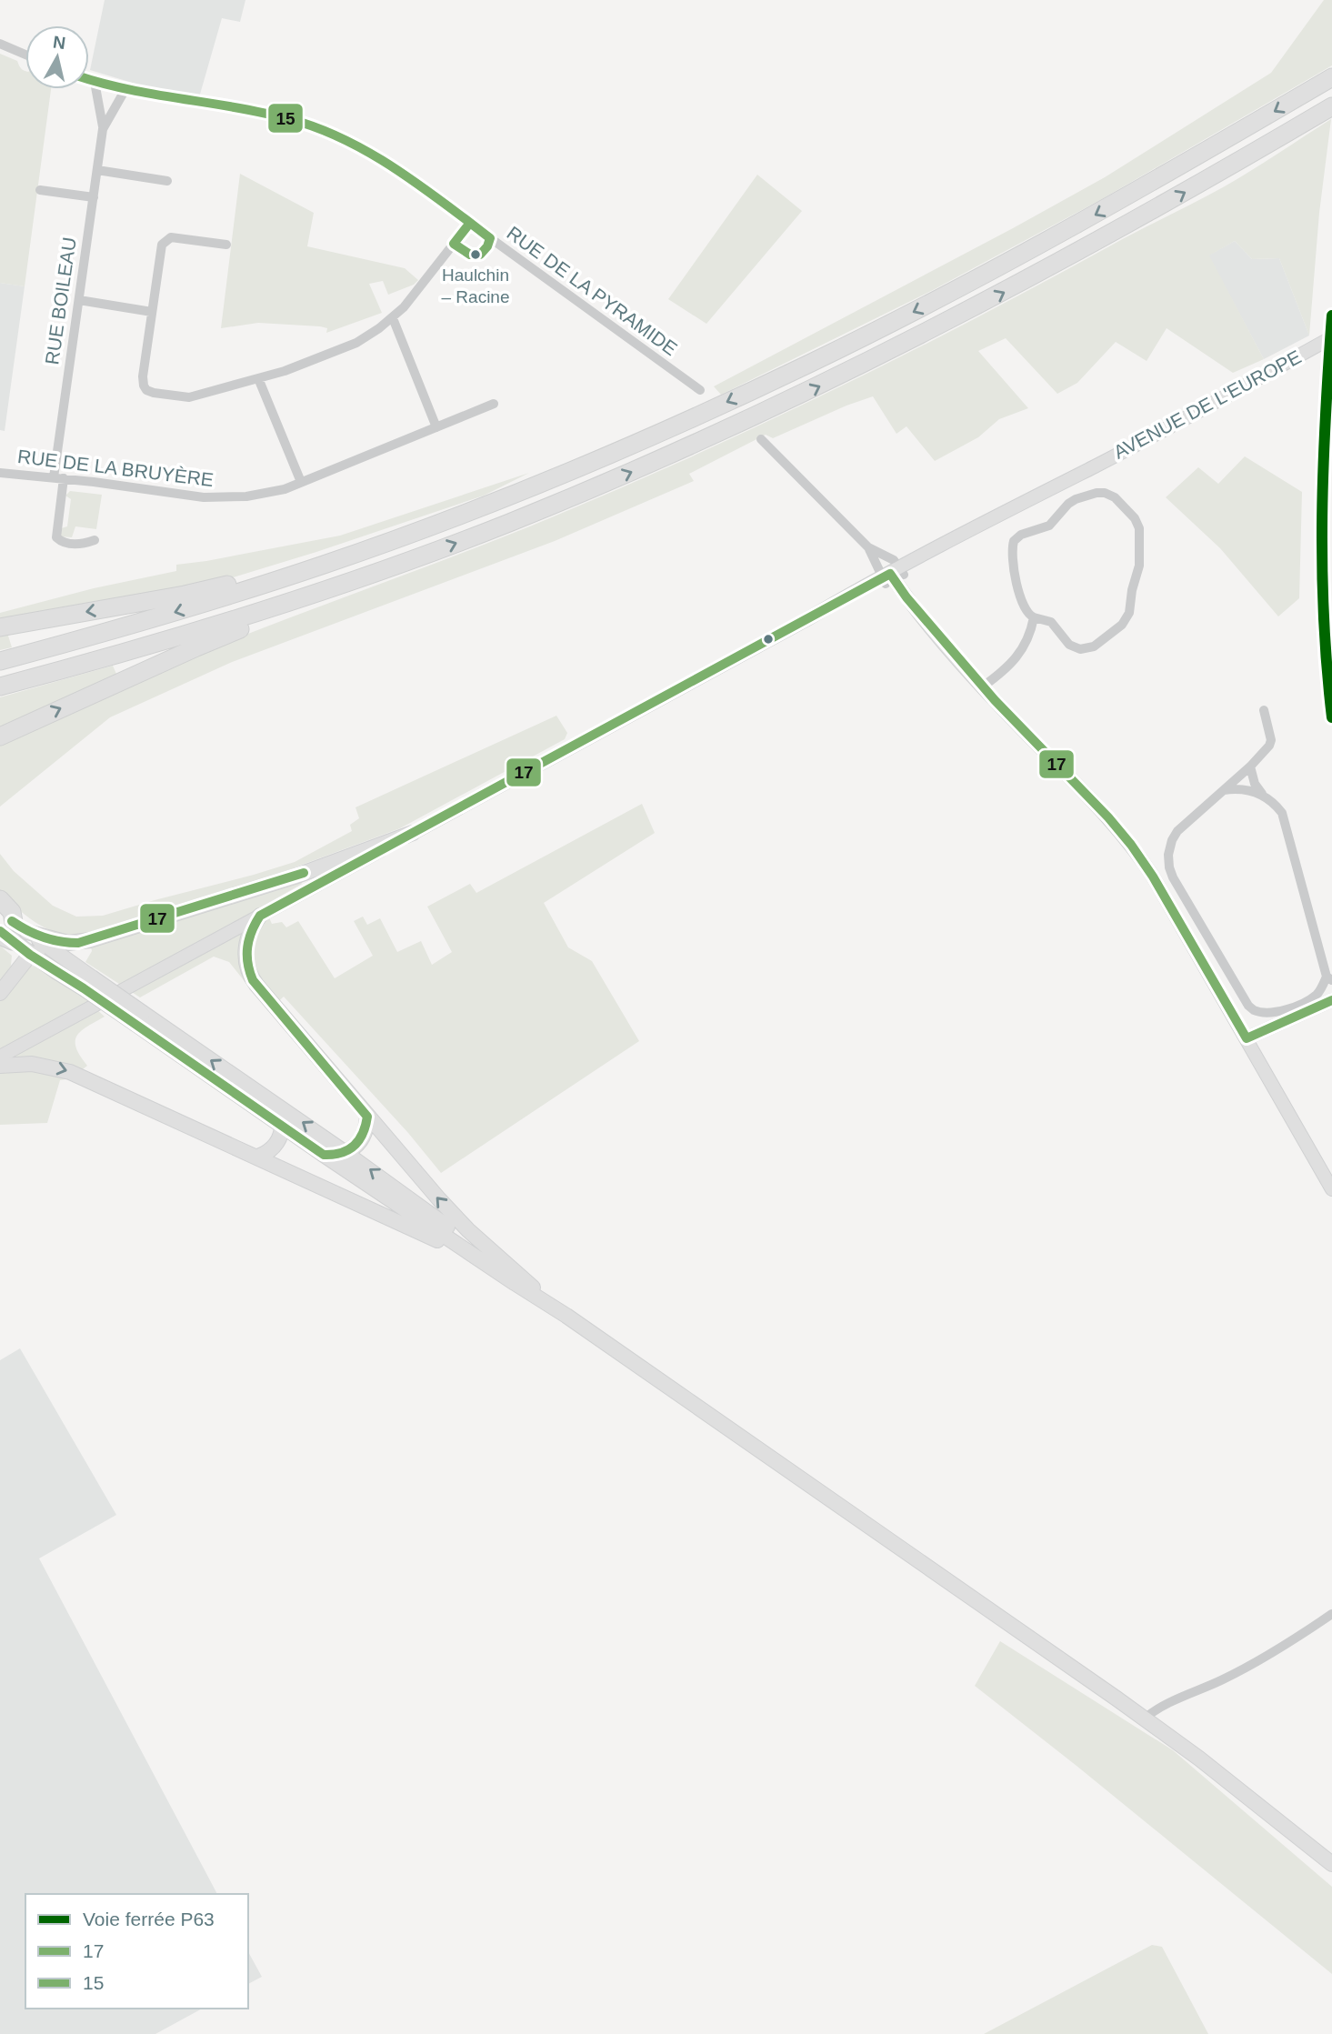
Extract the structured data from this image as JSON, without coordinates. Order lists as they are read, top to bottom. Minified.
{"streets":{"main road":["AVENUE DE L'EUROPE"],"street":["RUE DE LA PYRAMIDE","RUE BOILEAU","RUE DE LA BRUYÈRE"]},"crossings":[["RUE DE LA PYRAMIDE","RUE BOILEAU"],["RUE BOILEAU","RUE DE LA BRUYÈRE"]],"places":["Haulchin – Racine"],"lines":["transit line 15","rail line P63","transit line 17"],"legend":["Voie ferrée P63","17","15"],"north":"top"}
